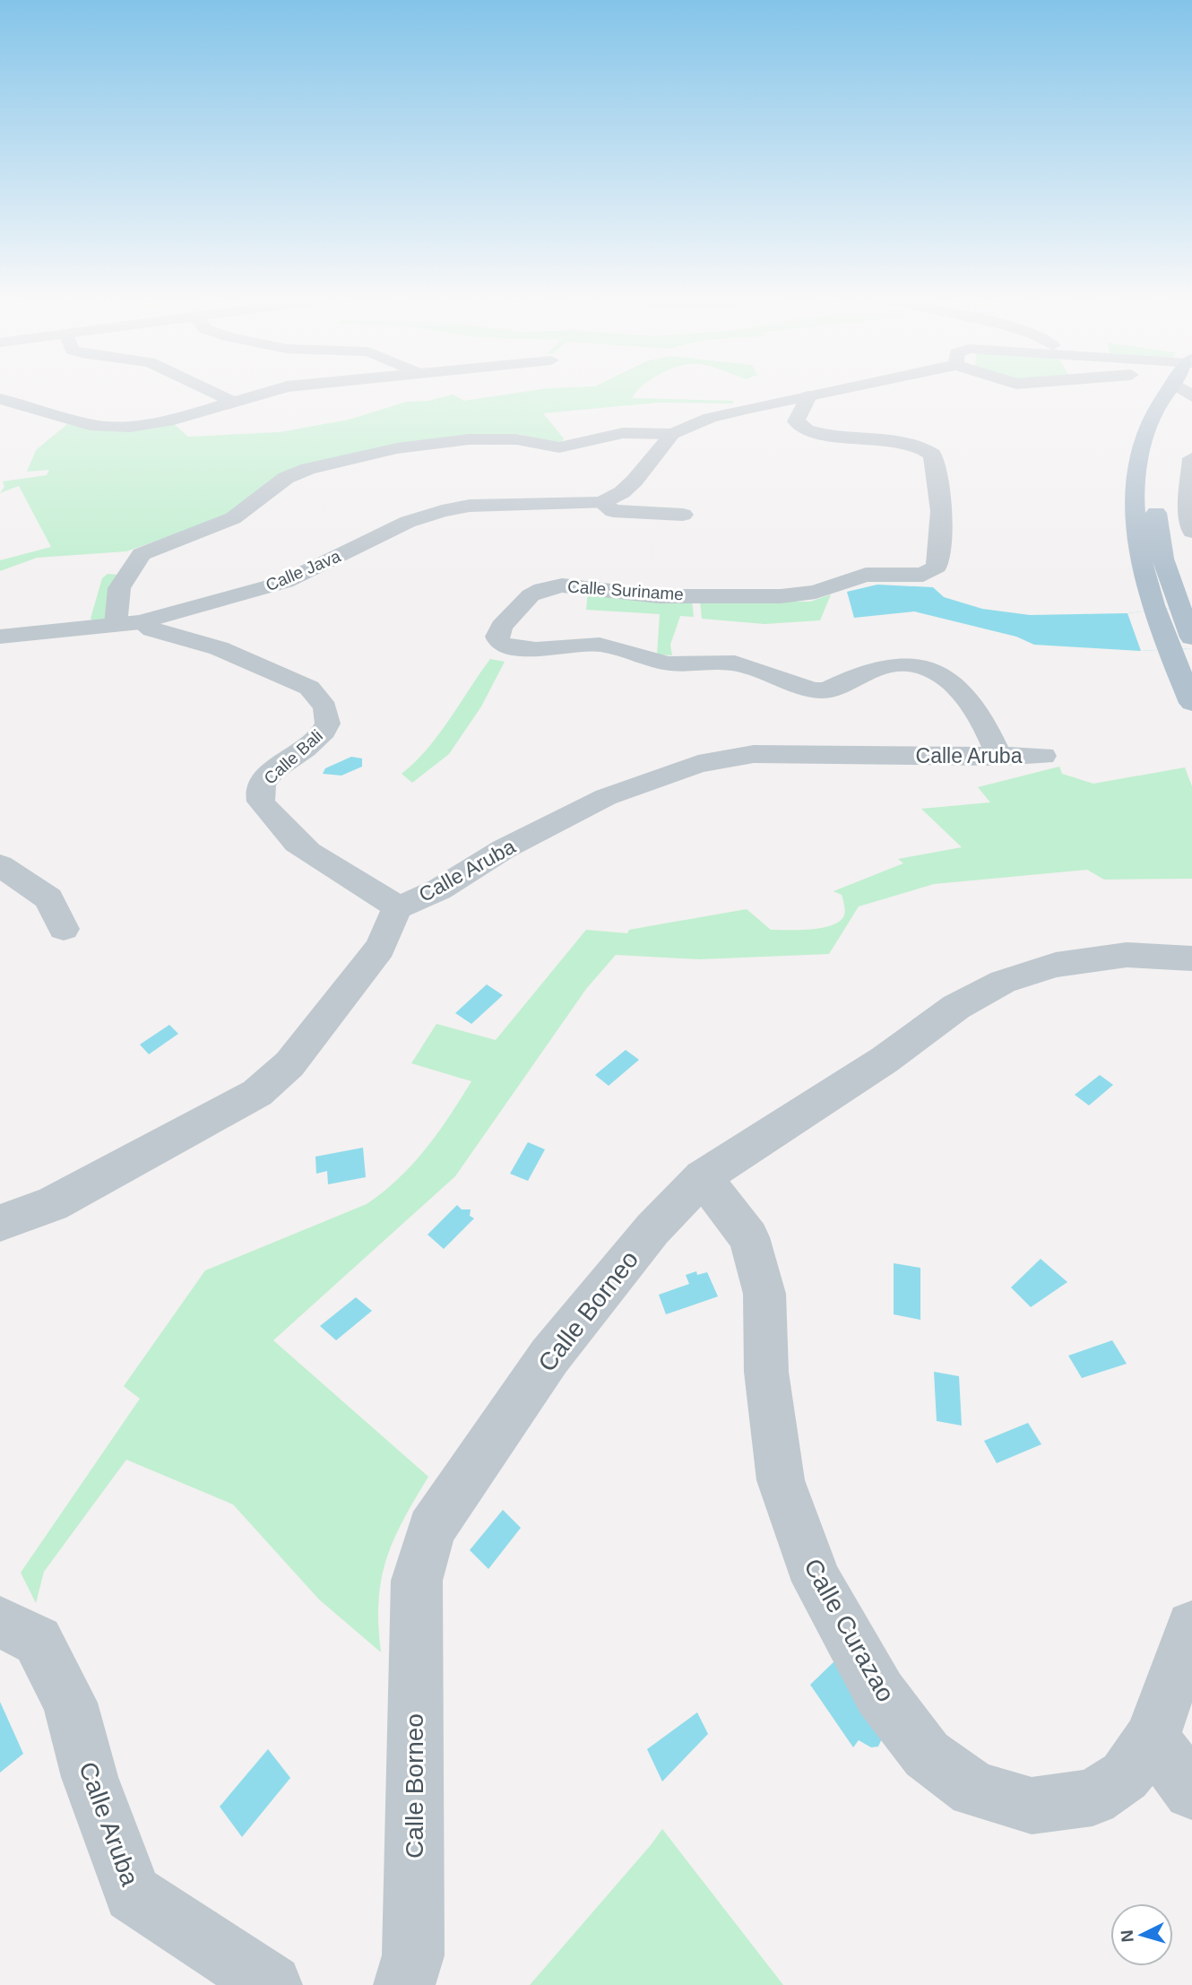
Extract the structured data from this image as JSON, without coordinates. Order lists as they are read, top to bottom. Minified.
{"streets":{"street":["Calle Java","Calle Suriname","Calle Aruba","Calle Bali","Calle Borneo","Calle Curazao"]},"crossings":[["Calle Java","Calle Bali"],["Calle Suriname","Calle Aruba"],["Calle Aruba","Calle Bali"],["Calle Borneo","Calle Curazao"]],"north":"left"}
